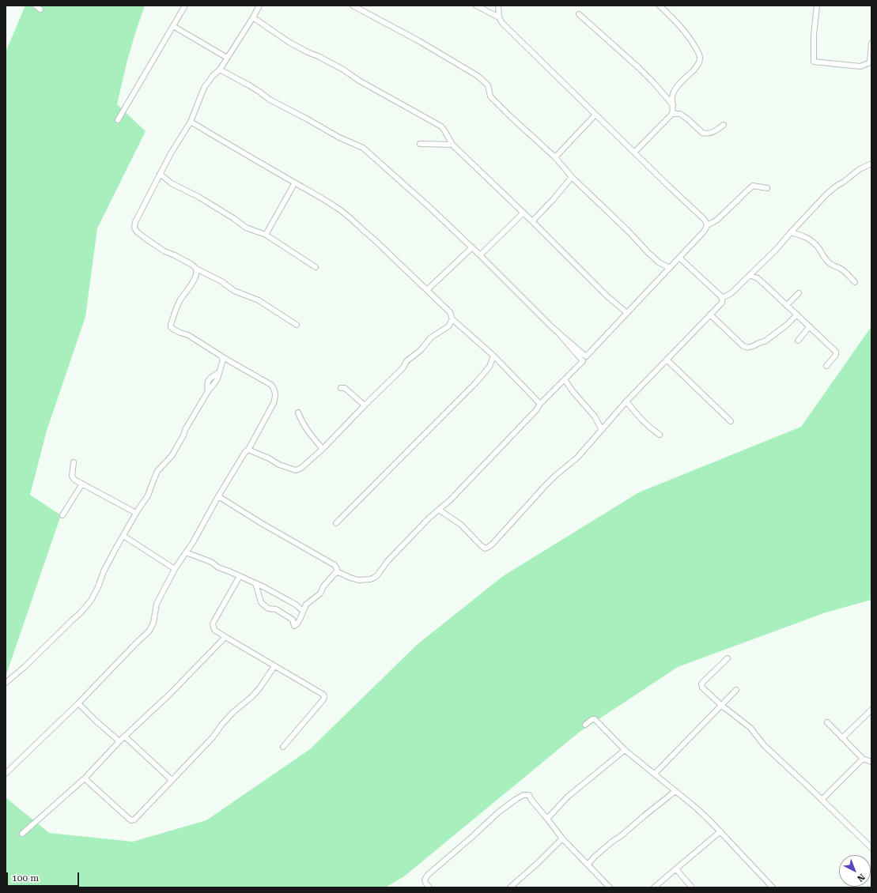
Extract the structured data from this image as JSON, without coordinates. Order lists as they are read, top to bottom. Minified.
{"scale_bar":"100 m","north":"bottom right"}
